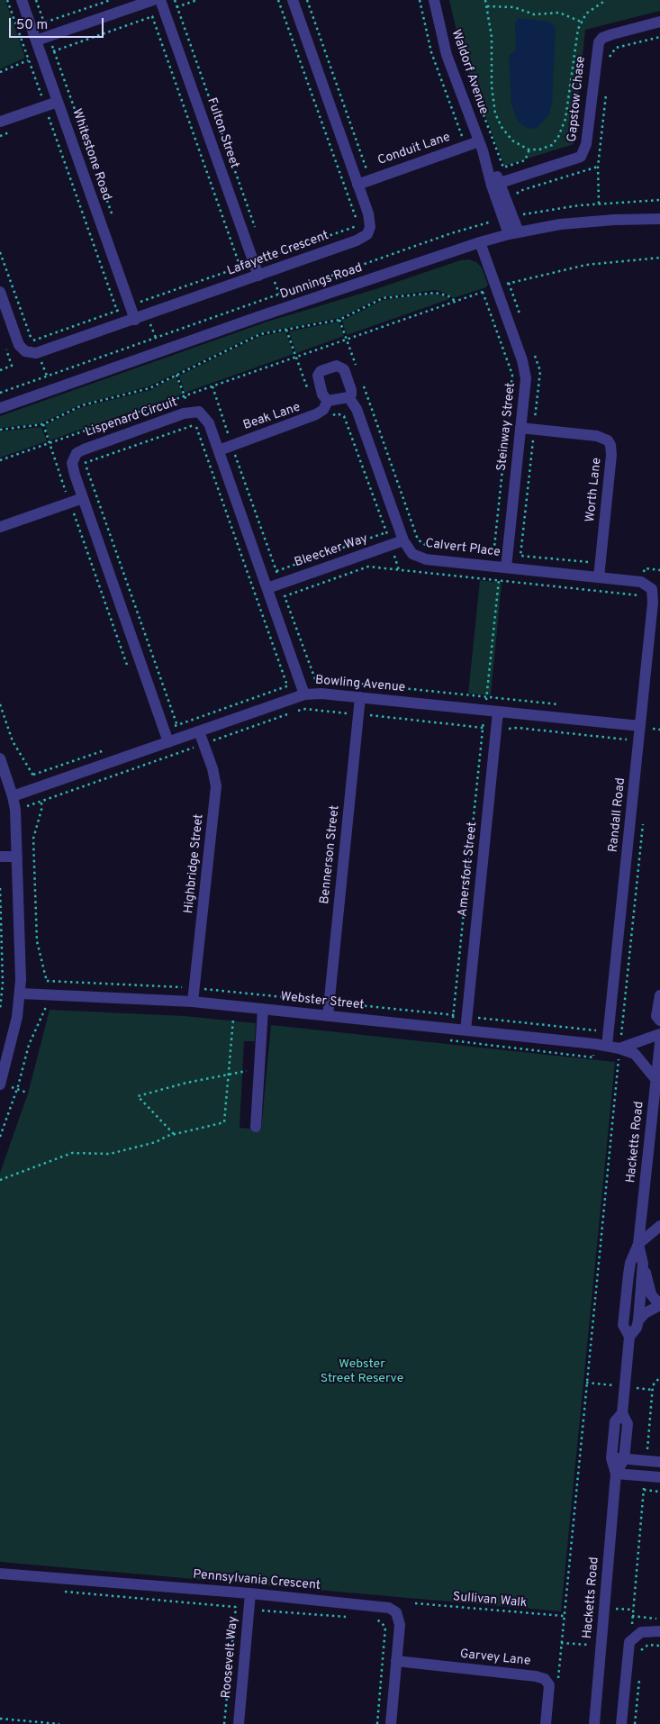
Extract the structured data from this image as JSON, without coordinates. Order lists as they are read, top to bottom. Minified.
{"streets":{"street":["Waldorf Avenue","Gapstow Chase","Fulton Street","Conduit Lane","Whitestone Road","Lafayette Crescent","Dunnings Road","Beak Lane","Lispenard Circuit","Steinway Street","Worth Lane","Calvert Place","Bleecker Way","Bowling Avenue","Randall Road","Bennerson Street","Highbridge Street","Amersfort Street","Webster Street","Hacketts Road","Pennsylvania Crescent","Roosevelt Way","Garvey Lane"],"path":["Sullivan Walk"]},"crossings":[["Waldorf Avenue","Gapstow Chase"],["Waldorf Avenue","Conduit Lane"],["Waldorf Avenue","Dunnings Road"],["Fulton Street","Lafayette Crescent"],["Conduit Lane","Lafayette Crescent"],["Whitestone Road","Lafayette Crescent"],["Dunnings Road","Steinway Street"],["Beak Lane","Lispenard Circuit"],["Beak Lane","Calvert Place"],["Lispenard Circuit","Bleecker Way"],["Lispenard Circuit","Bowling Avenue"],["Steinway Street","Worth Lane"],["Steinway Street","Calvert Place"],["Worth Lane","Calvert Place"],["Calvert Place","Bleecker Way"],["Calvert Place","Randall Road"],["Bowling Avenue","Randall Road"],["Bowling Avenue","Bennerson Street"],["Bowling Avenue","Highbridge Street"],["Bowling Avenue","Amersfort Street"],["Randall Road","Webster Street"],["Bennerson Street","Webster Street"],["Highbridge Street","Webster Street"],["Amersfort Street","Webster Street"],["Webster Street","Hacketts Road"],["Pennsylvania Crescent","Roosevelt Way"],["Pennsylvania Crescent","Garvey Lane"]],"parks":["Webster Street Reserve"],"scale_bar":"50 m"}
